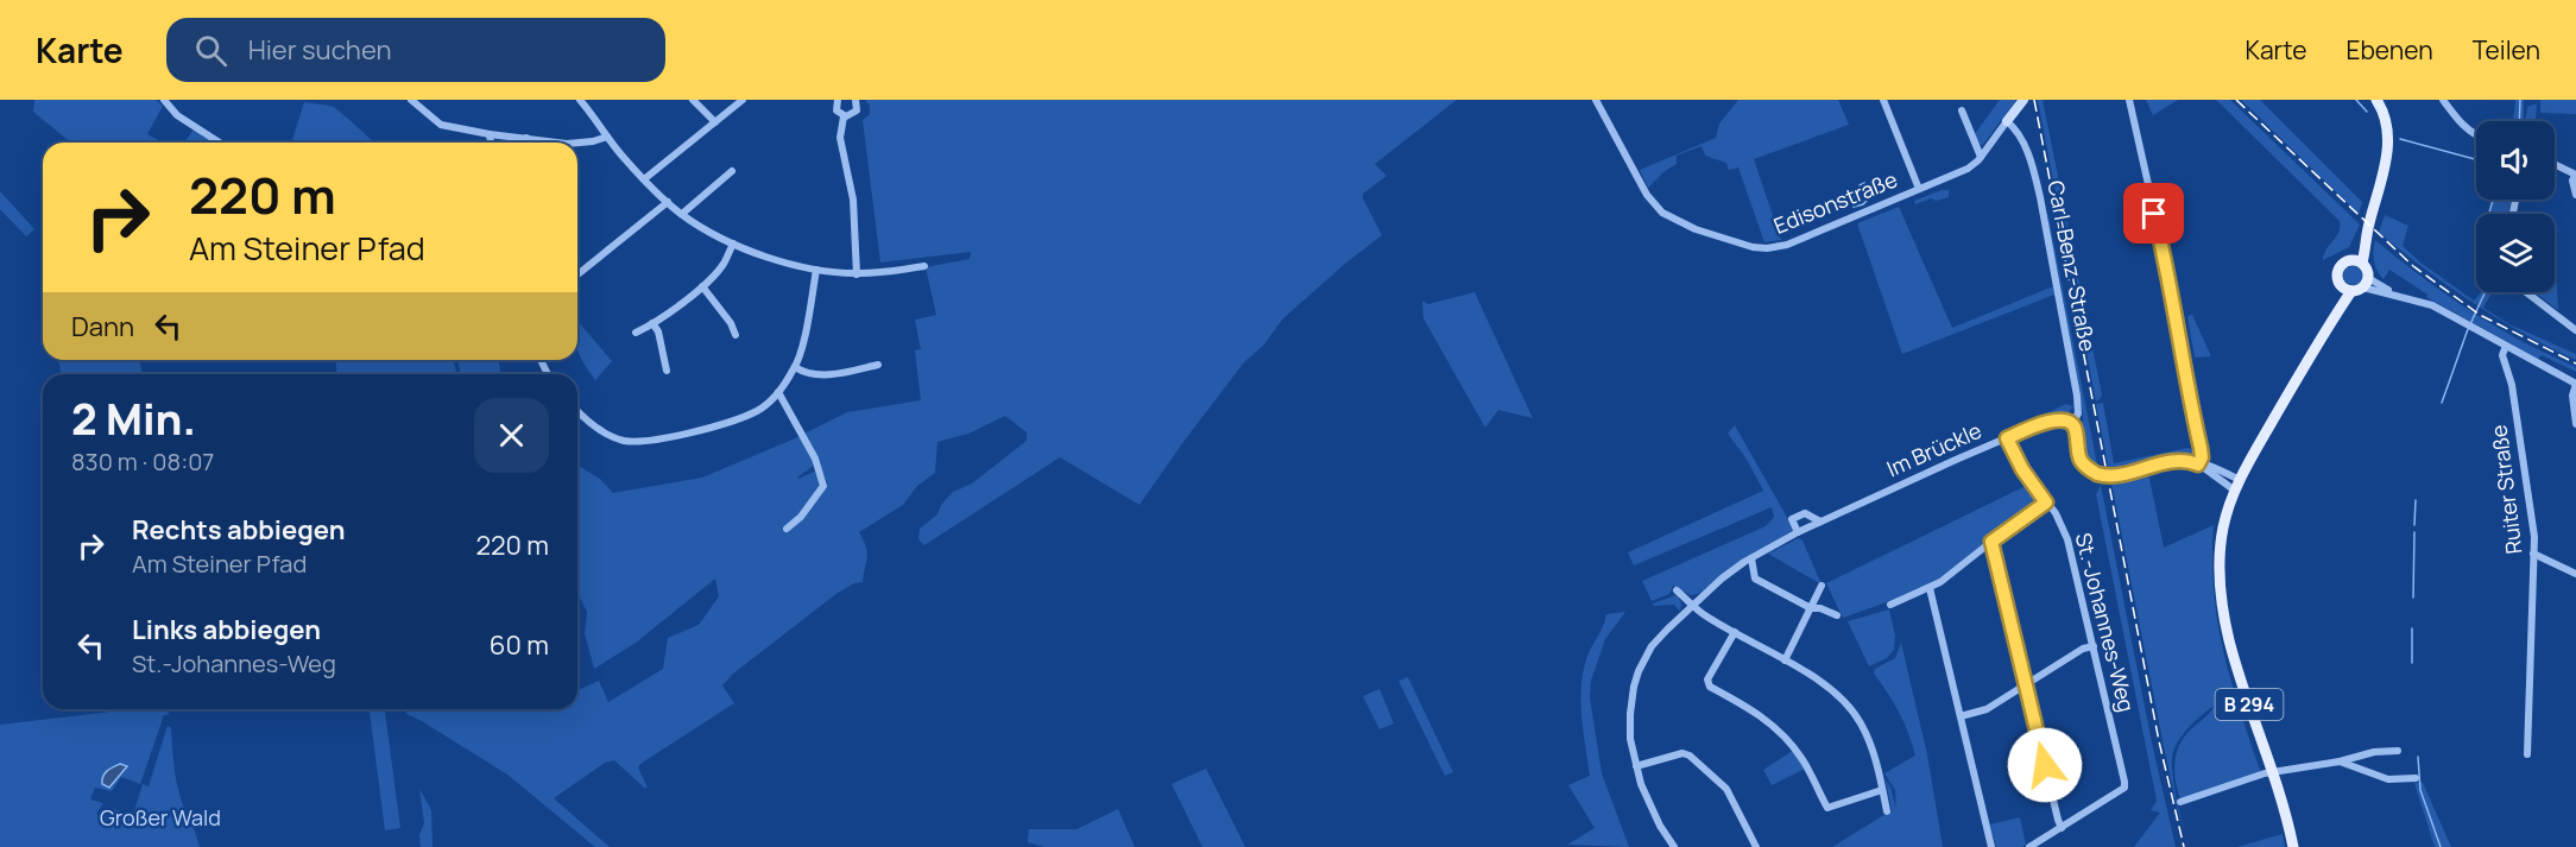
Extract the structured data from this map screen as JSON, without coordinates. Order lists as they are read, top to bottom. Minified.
{"streets":{"main road":["B 294"],"street":["Edisonstraße","Carl-Benz-Straße","Im Brückle","Ruiter Straße","St.-Johannes-Weg"]},"crossings":[["Edisonstraße","Carl-Benz-Straße"],["Carl-Benz-Straße","Im Brückle"],["Im Brückle","St.-Johannes-Weg"]],"parks":["Großer Wald"],"page":{"header":"Karte","search":"Hier suchen","nav":["Karte","Ebenen","Teilen"],"turn":["220 m","Am Steiner Pfad"],"then":"Dann","heading":["2 Min.","830 m · 08:07"],"list":[{"name":"Rechts abbiegen","note":"Am Steiner Pfad","value":"220 m"},{"name":"Links abbiegen","note":"St.-Johannes-Weg","value":"60 m"}]}}
